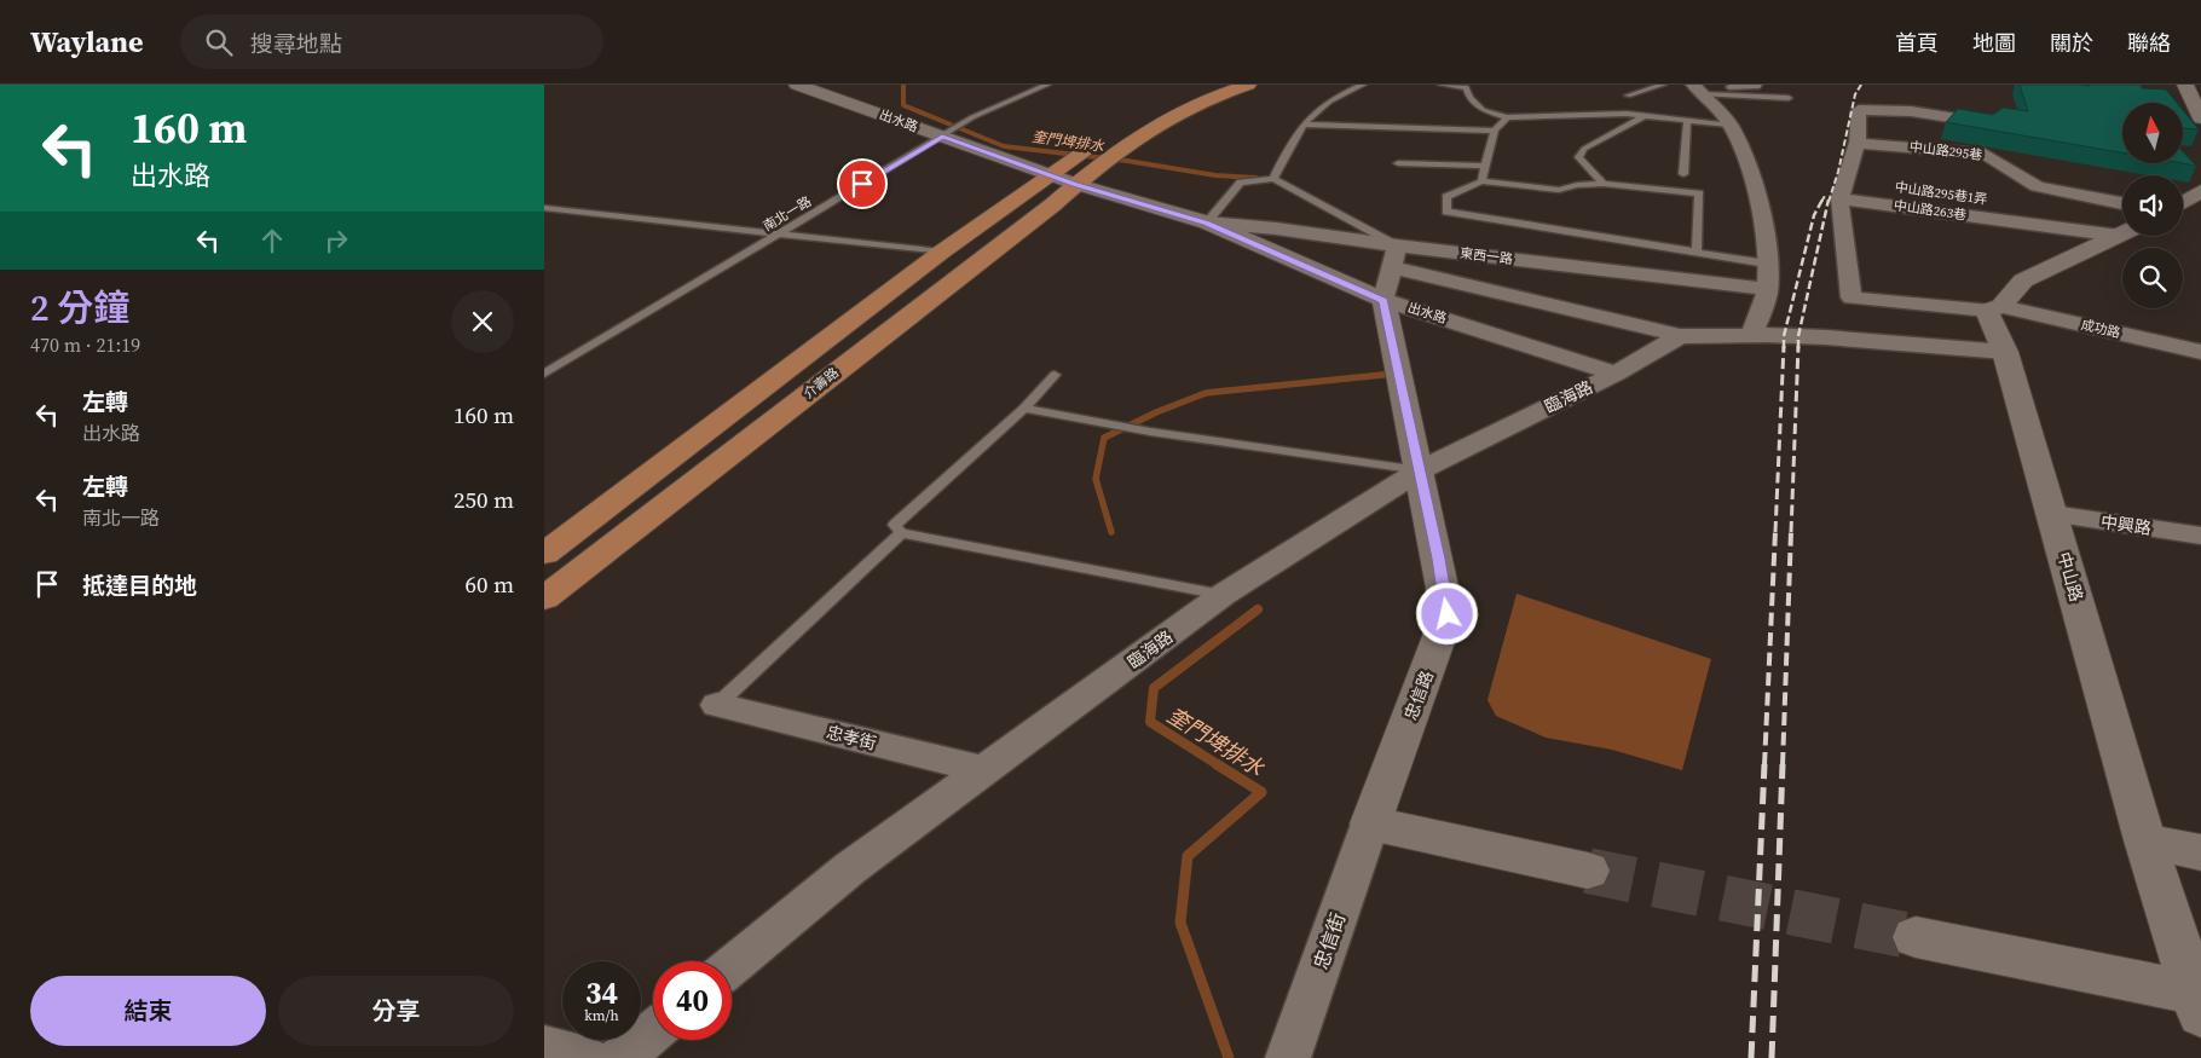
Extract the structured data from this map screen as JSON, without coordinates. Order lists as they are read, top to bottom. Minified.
{"streets":{"main road":["介壽路"],"street":["出水路","中山路295巷","中山路295巷1弄","中山路263巷","東西一路","成功路","臨海路","中興路","中山路","忠信路","忠孝街","忠信街"],"lane":["南北一路"]},"crossings":[["出水路","南北一路"],["出水路","東西一路"],["出水路","介壽路"],["出水路","臨海路"],["出水路","忠信路"],["中山路295巷1弄","中山路263巷"],["中山路263巷","成功路"],["東西一路","忠信路"],["成功路","中山路"],["臨海路","忠信路"],["臨海路","忠孝街"],["中興路","中山路"],["忠信路","忠信街"]],"water":["奎門埤排水"],"north":"top","page":{"header":"Waylane","search":"搜尋地點","nav":["首頁","地圖","關於","聯絡"],"turn":["160 m","出水路"],"heading":["2 分鐘","470 m · 21:19"],"list":[{"name":"左轉","note":"出水路","value":"160 m"},{"name":"左轉","note":"南北一路","value":"250 m"},{"name":"抵達目的地","value":"60 m"}],"speed":"34 km/h","limit":"40","buttons":["結束","分享"]}}
